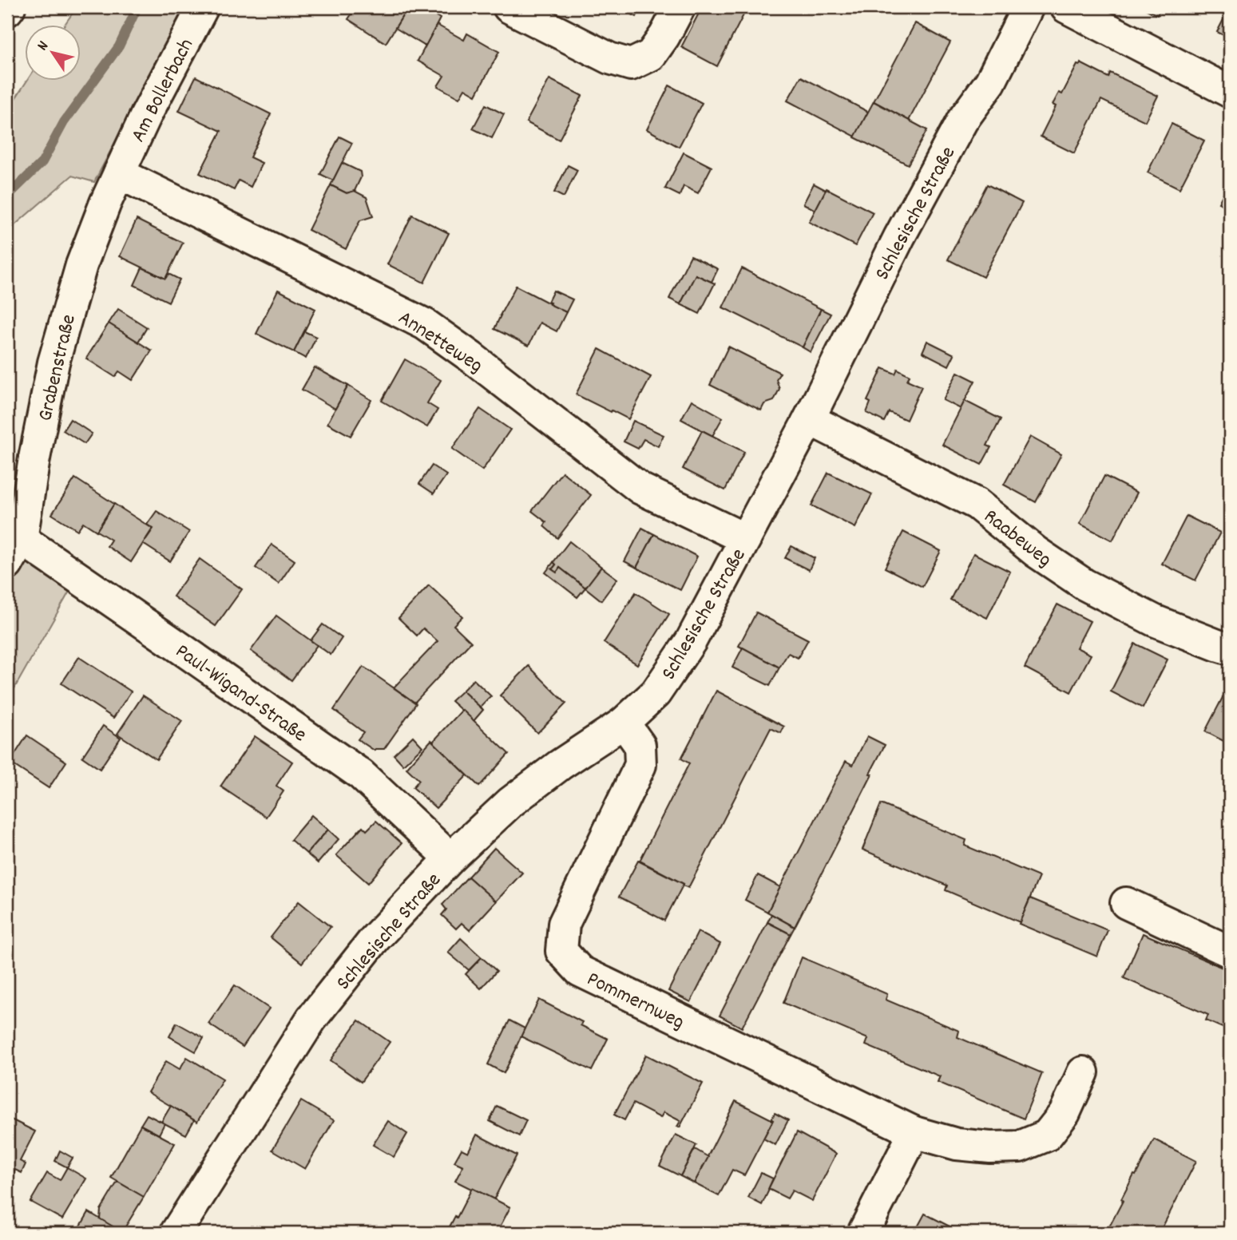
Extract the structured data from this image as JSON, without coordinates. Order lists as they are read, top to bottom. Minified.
{"streets":{"street":["Am Bollerbach","Schlesische Straße","Annetteweg","Grabenstraße","Raabeweg","Paul-Wigand-Straße","Pommernweg"]},"crossings":[["Am Bollerbach","Annetteweg"],["Am Bollerbach","Grabenstraße"],["Schlesische Straße","Annetteweg"],["Schlesische Straße","Raabeweg"],["Schlesische Straße","Paul-Wigand-Straße"],["Schlesische Straße","Pommernweg"],["Annetteweg","Grabenstraße"],["Grabenstraße","Paul-Wigand-Straße"]],"north":"top left"}
